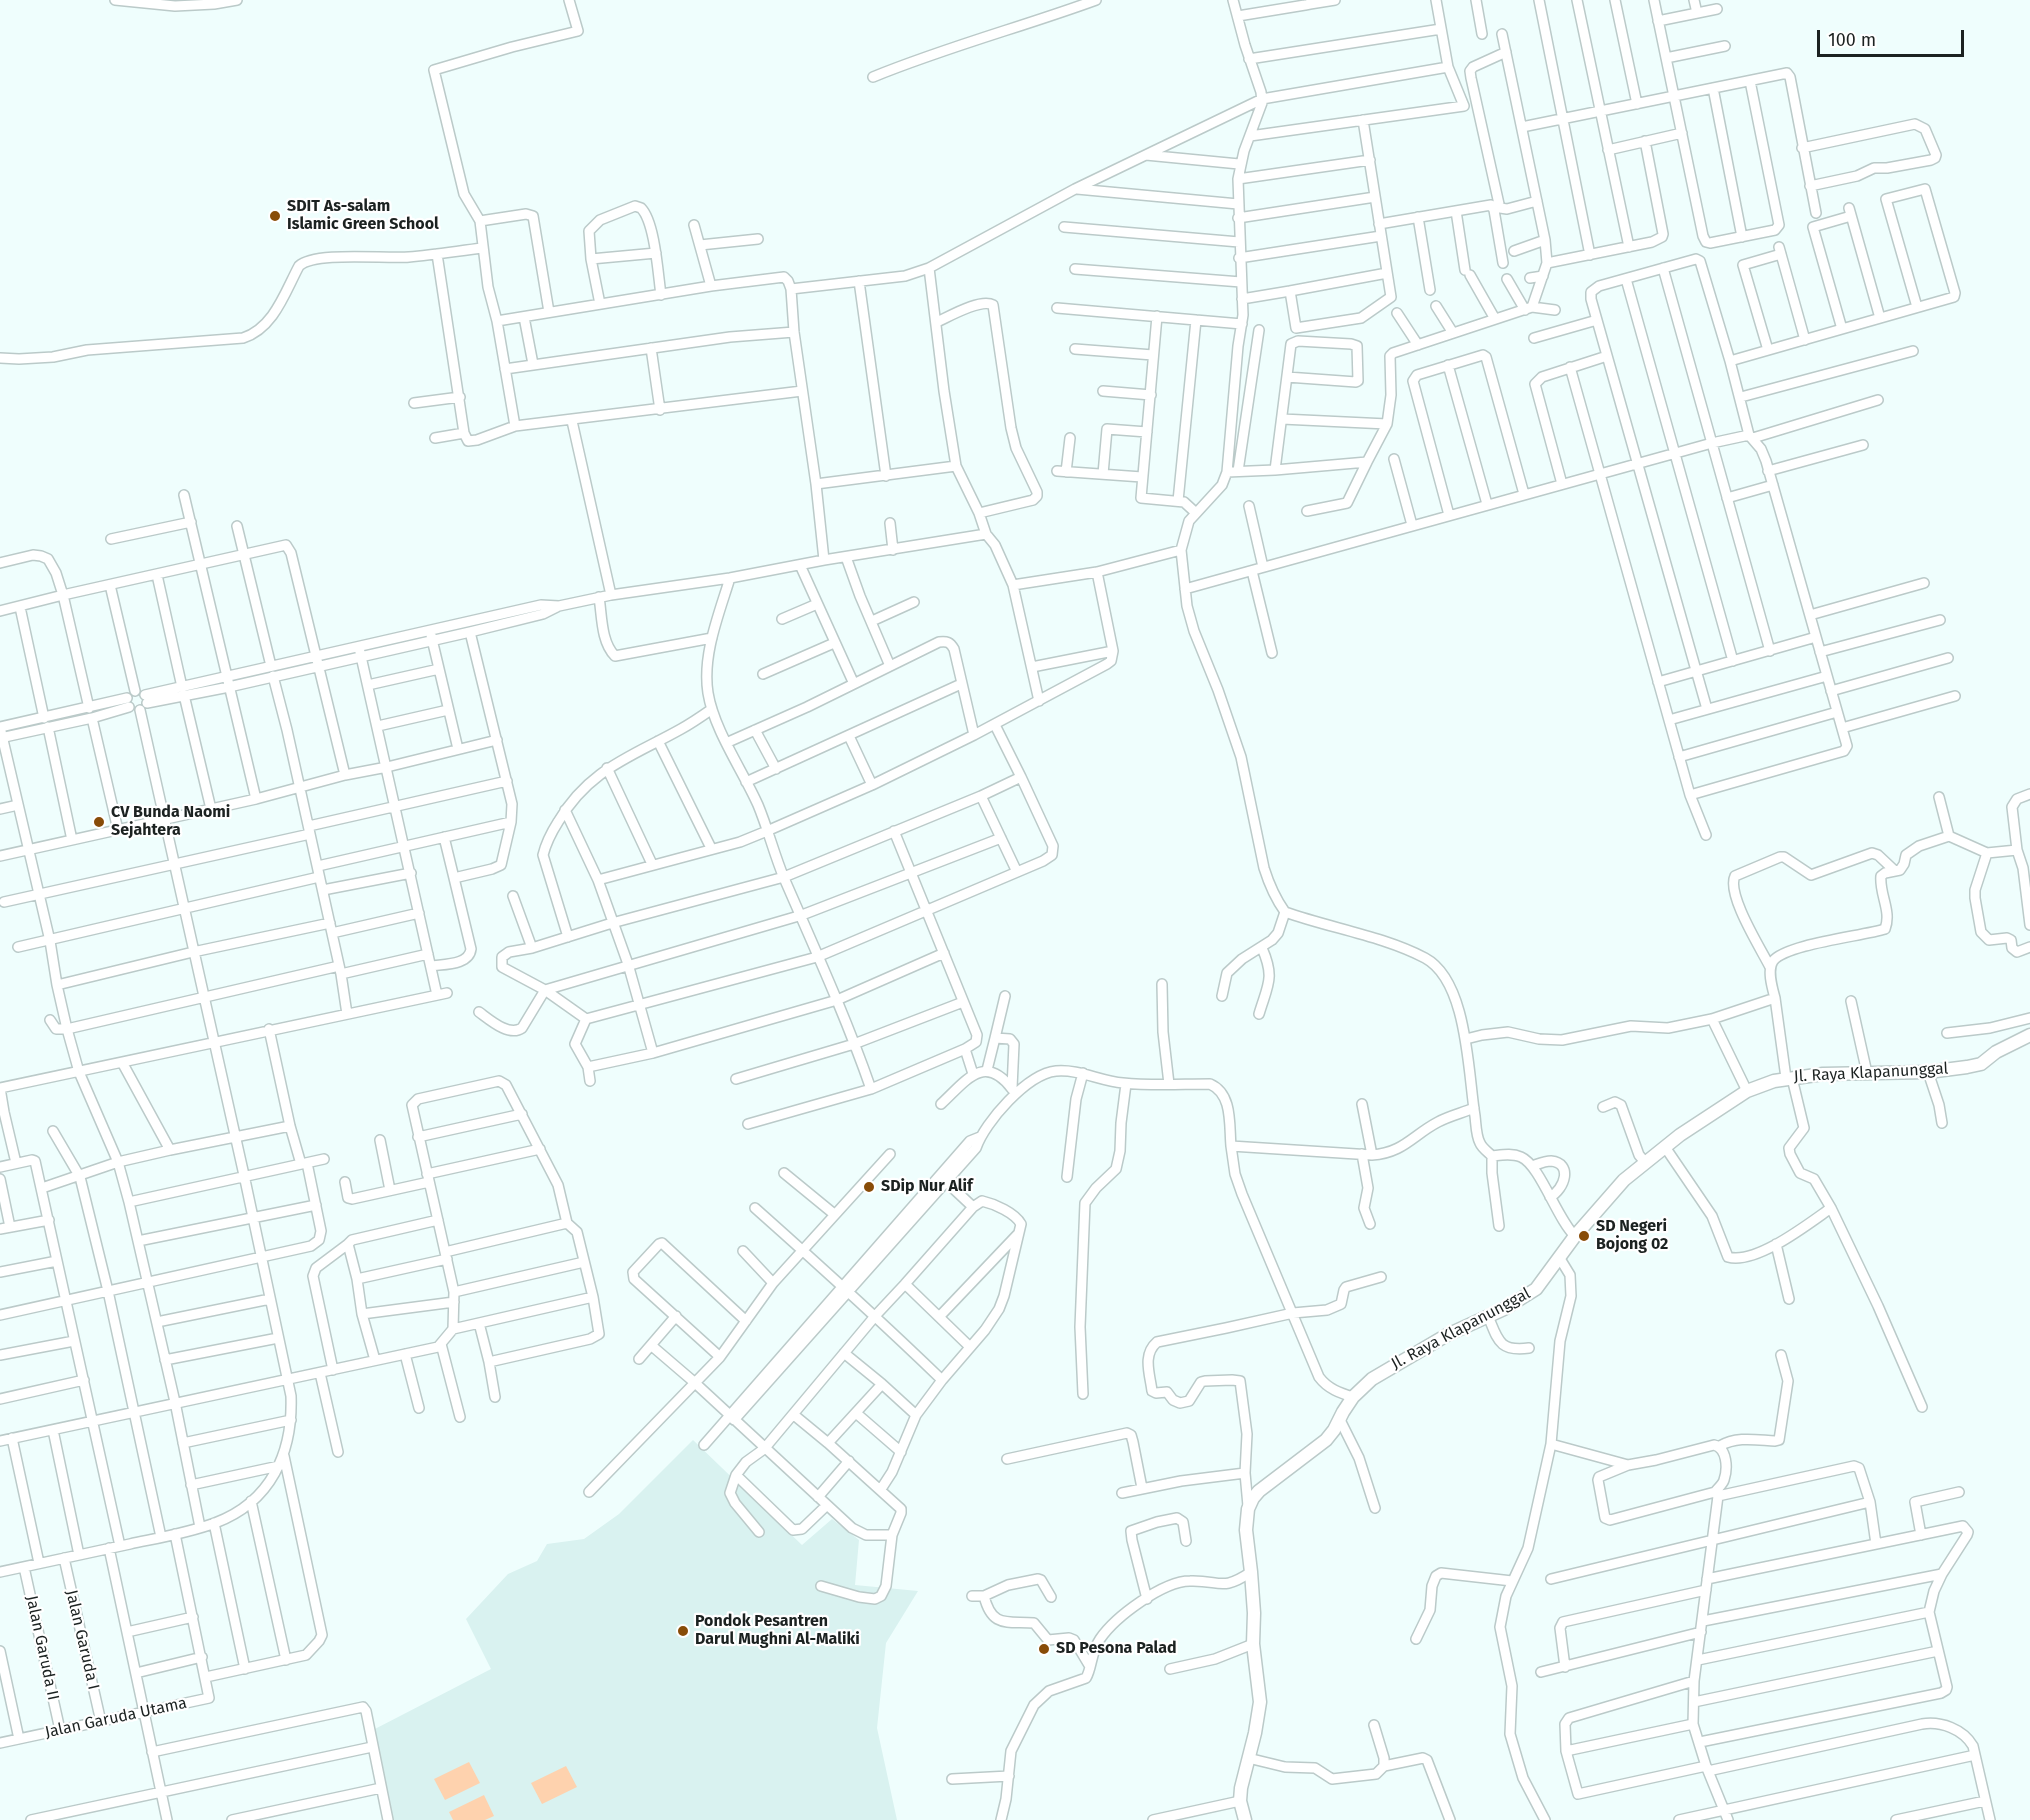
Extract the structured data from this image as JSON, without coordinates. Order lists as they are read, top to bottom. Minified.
{"streets":{"street":["Jl. Raya Klapanunggal","Jalan Garuda I","Jalan Garuda II","Jalan Garuda Utama"]},"crossings":[["Jalan Garuda I","Jalan Garuda Utama"],["Jalan Garuda II","Jalan Garuda Utama"]],"places":["SDIT As-salam Islamic Green School","CV Bunda Naomi Sejahtera","SDip Nur Alif","SD Negeri Bojong 02","Pondok Pesantren Darul Mughni Al-Maliki","SD Pesona Palad"],"scale_bar":"100 m"}
